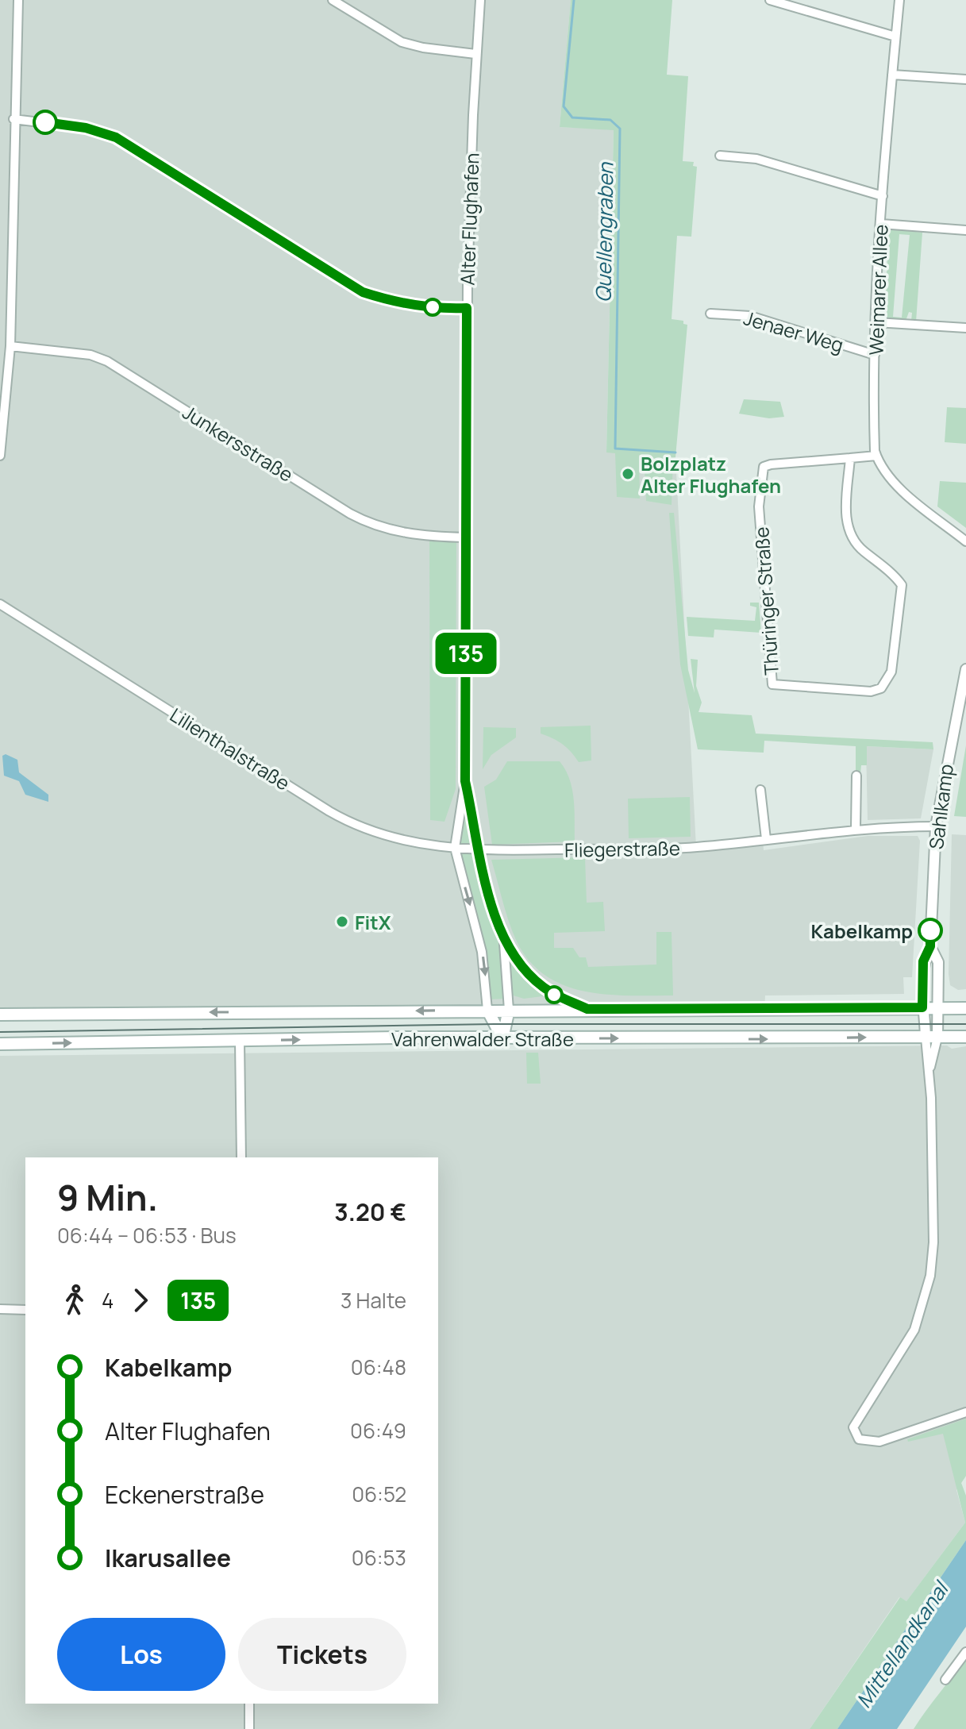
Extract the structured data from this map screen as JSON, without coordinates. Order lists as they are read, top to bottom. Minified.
{"streets":{"main road":["Vahrenwalder Straße"],"street":["Alter Flughafen","Weimarer Allee","Jenaer Weg","Junkersstraße","Thüringer Straße","Lilienthalstraße","Sahlkamp","Fliegerstraße"]},"crossings":[["Alter Flughafen","Junkersstraße"],["Alter Flughafen","Lilienthalstraße"],["Alter Flughafen","Fliegerstraße"],["Alter Flughafen","Vahrenwalder Straße"],["Weimarer Allee","Jenaer Weg"],["Weimarer Allee","Thüringer Straße"],["Lilienthalstraße","Fliegerstraße"],["Sahlkamp","Fliegerstraße"],["Sahlkamp","Vahrenwalder Straße"]],"water":["Quellengraben","Mittellandkanal"],"places":["Bolzplatz Alter Flughafen","FitX","Kabelkamp"],"lines":["bus line 135"],"page":{"on_map":"135","heading":["9 Min.","06:44 – 06:53 · Bus","3.20 €"],"legs":["4","135","3 Halte"],"list":[{"name":"Kabelkamp","value":"06:48"},{"name":"Alter Flughafen","value":"06:49"},{"name":"Eckenerstraße","value":"06:52"},{"name":"Ikarusallee","value":"06:53"}],"buttons":["Los","Tickets"]}}
